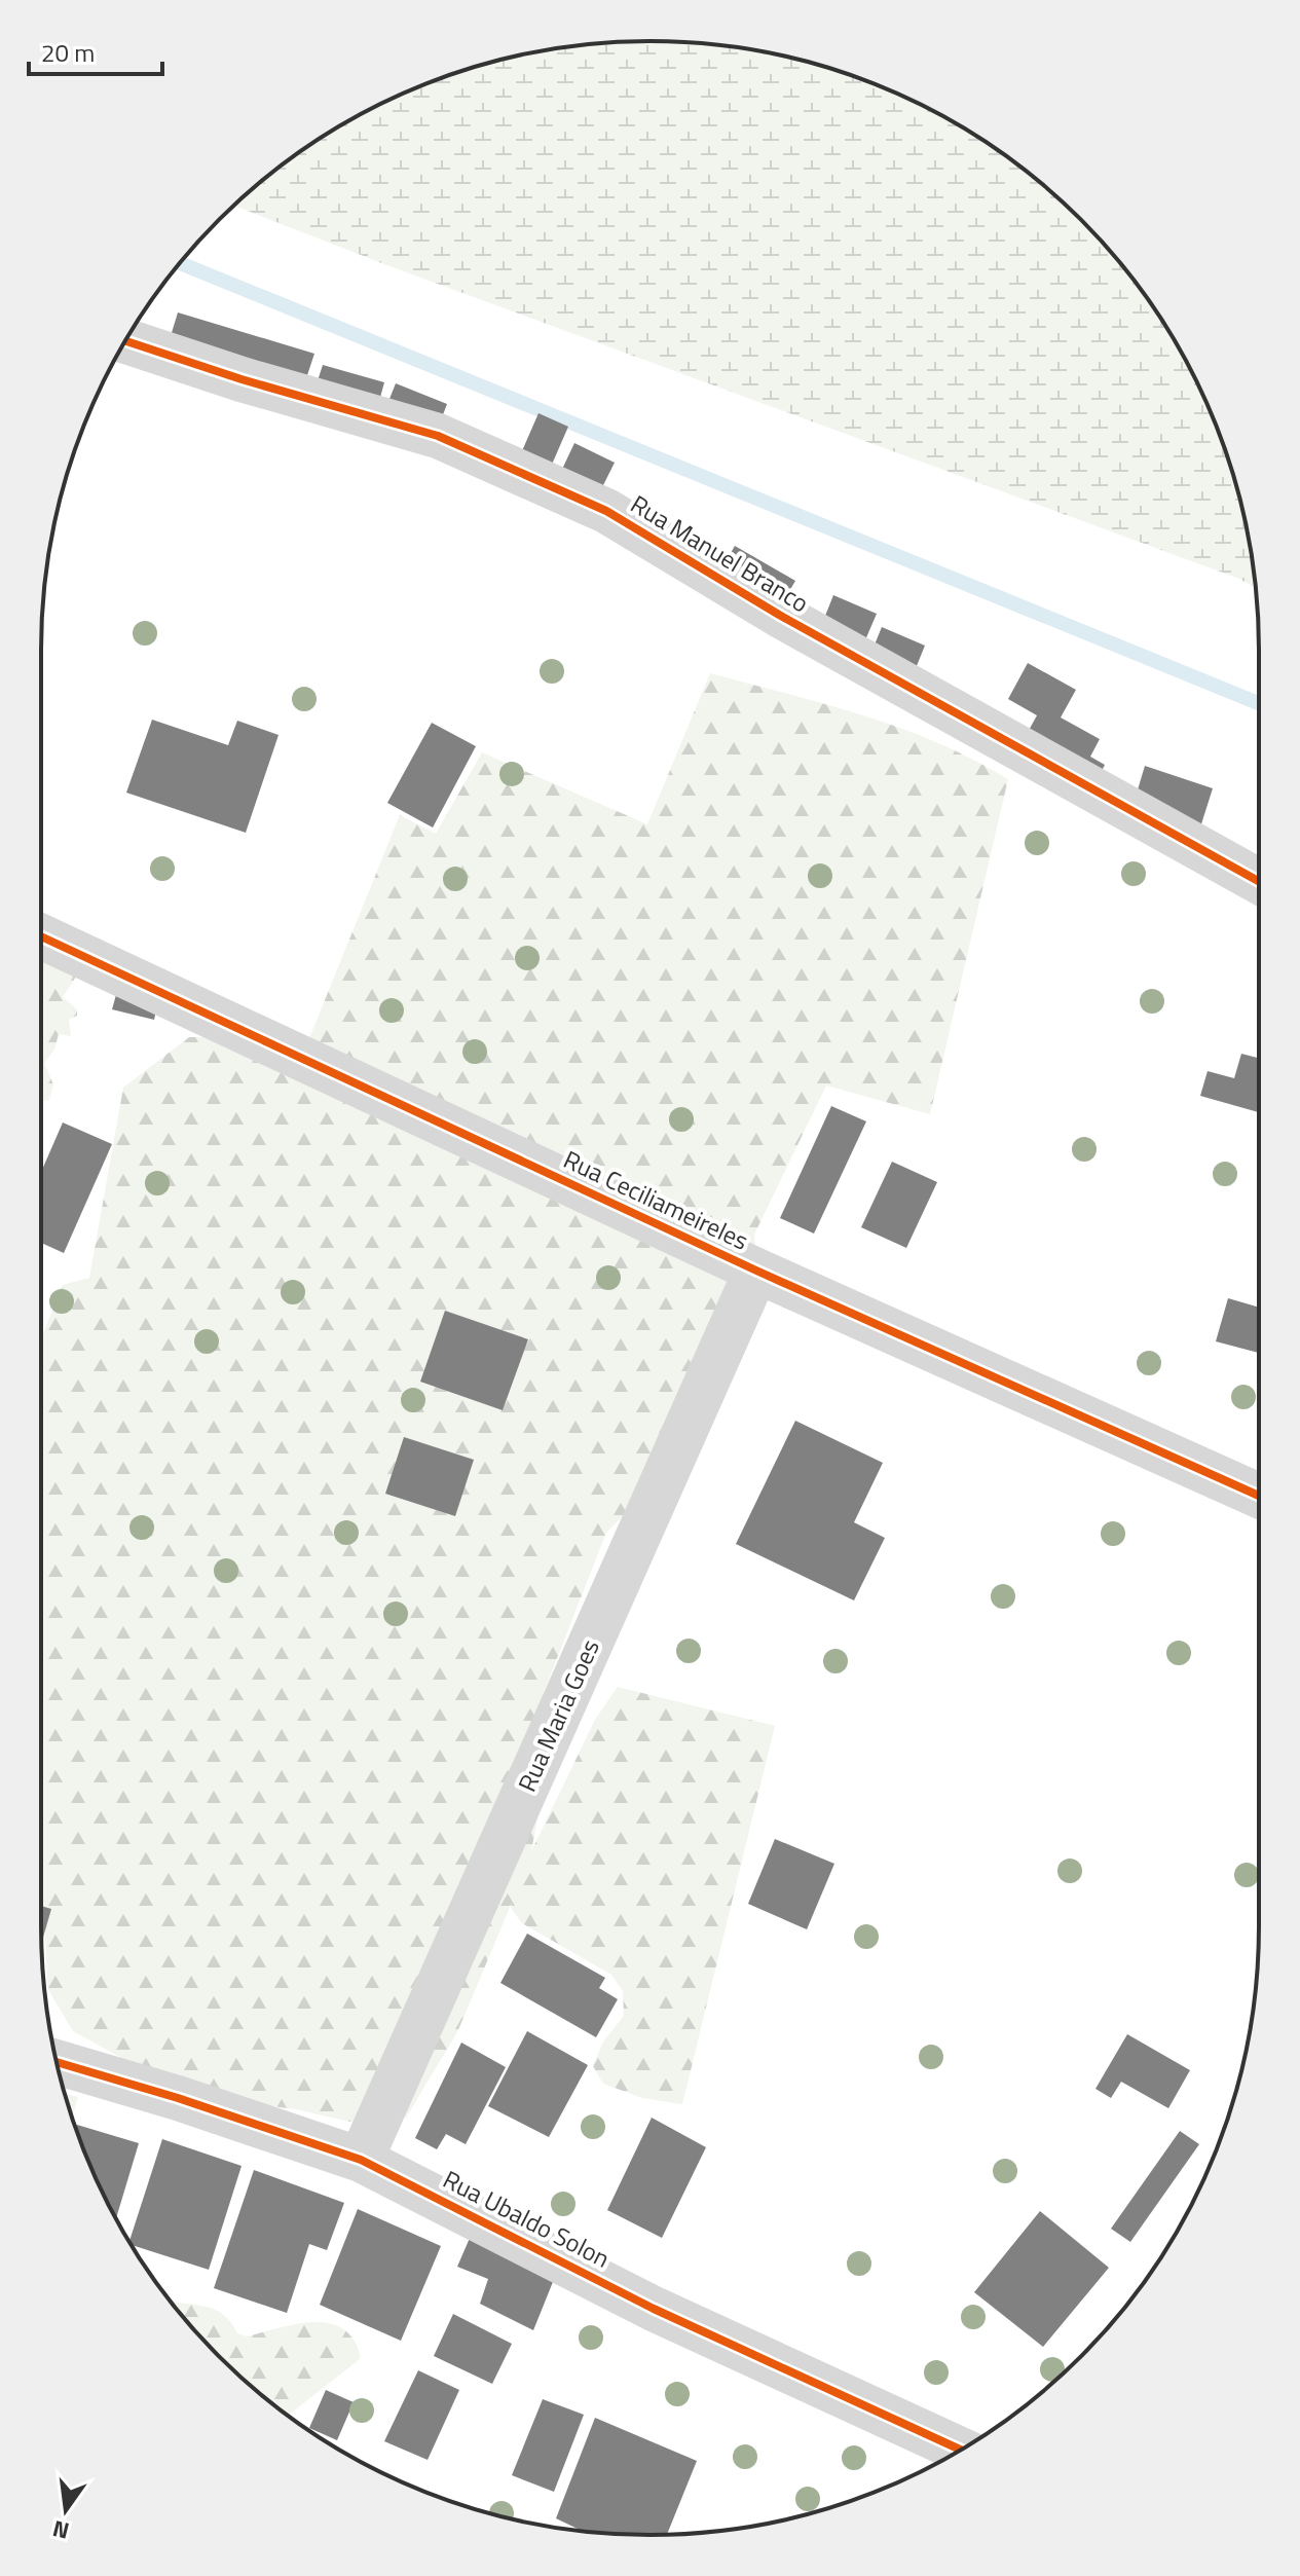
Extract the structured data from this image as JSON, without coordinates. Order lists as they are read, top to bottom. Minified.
{"streets":{"street":["Rua Manuel Branco","Rua Ceciliameireles","Rua Maria Goes","Rua Ubaldo Solon"]},"crossings":[["Rua Ceciliameireles","Rua Maria Goes"],["Rua Maria Goes","Rua Ubaldo Solon"]],"scale_bar":"20 m","north":"bottom"}
